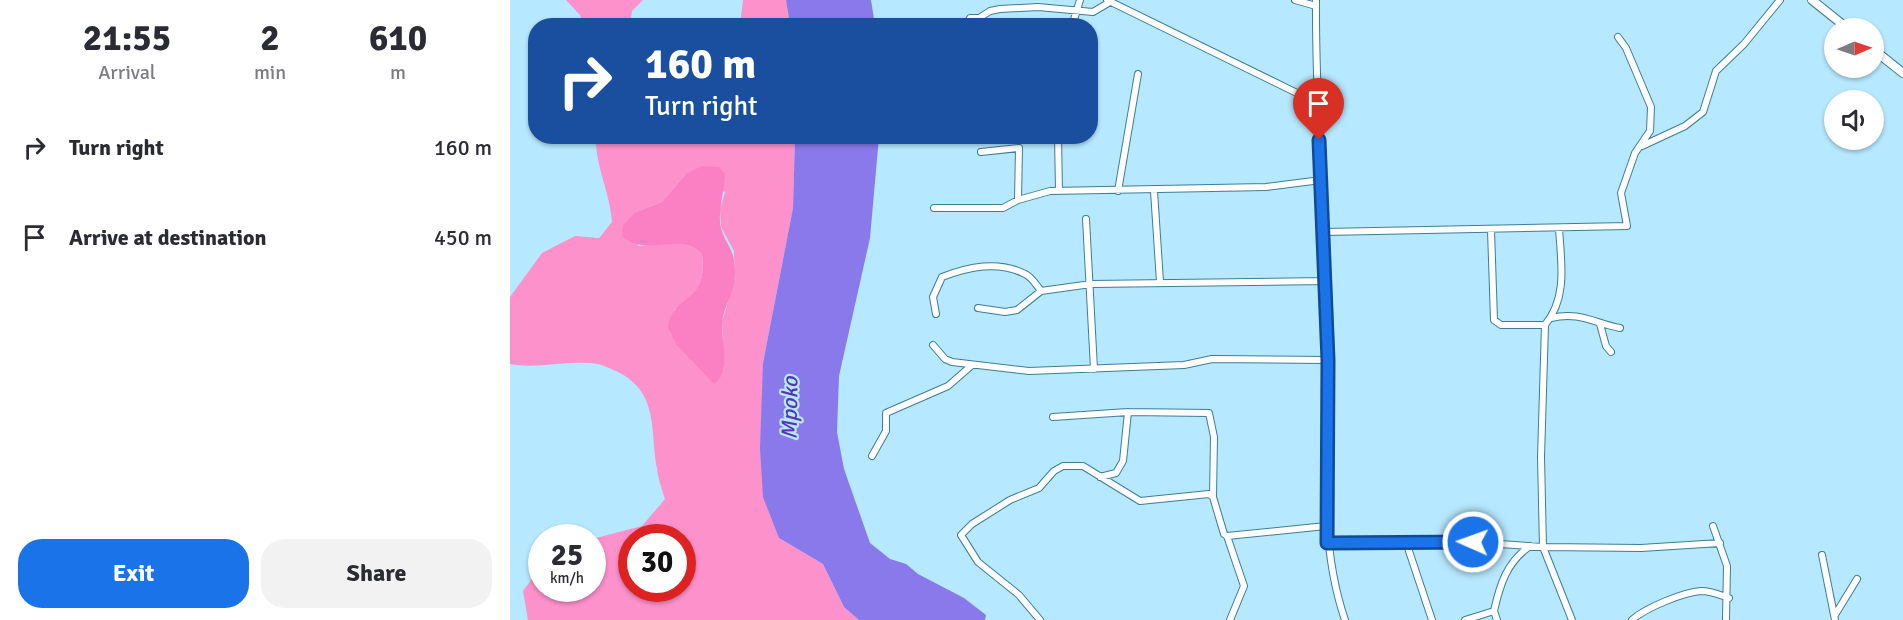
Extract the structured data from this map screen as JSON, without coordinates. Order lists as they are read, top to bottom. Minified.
{"water":["Mpoko"],"north":"right","page":{"eta":["21:55","Arrival","2","min","610","m"],"turn":["160 m","Turn right"],"list":[{"name":"Turn right","value":"160 m"},{"name":"Arrive at destination","value":"450 m"}],"speed":"25 km/h","limit":"30","buttons":["Exit","Share"]}}
